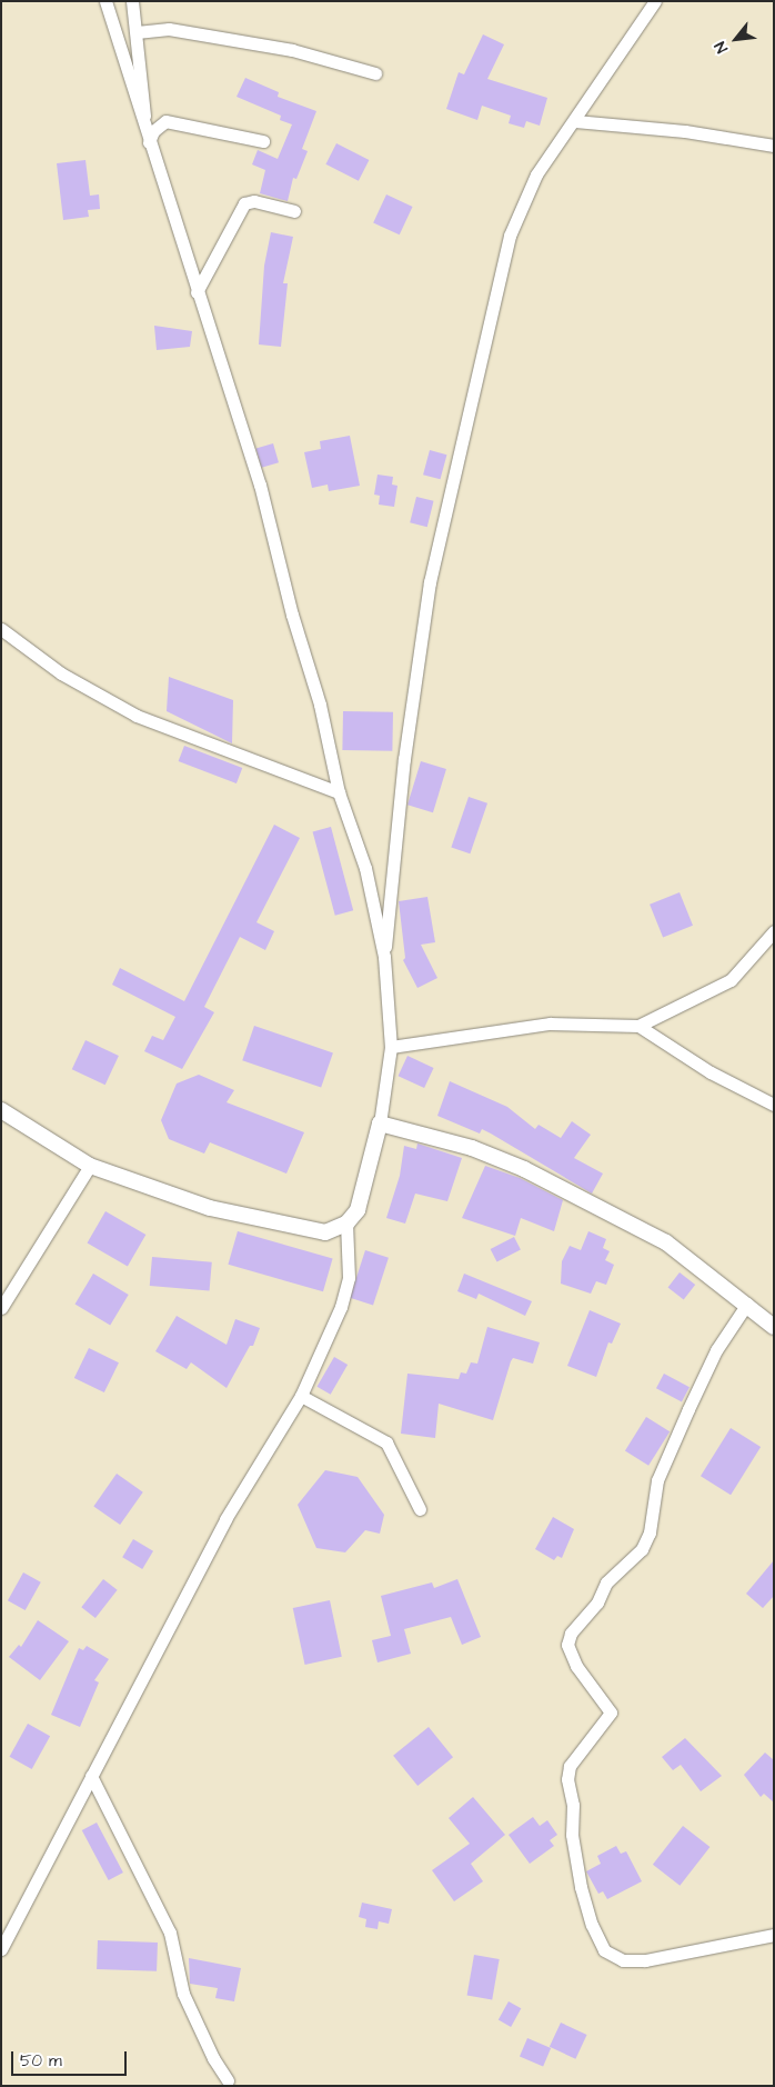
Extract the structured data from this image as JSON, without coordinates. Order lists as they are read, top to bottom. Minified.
{"scale_bar":"50 m","north":"bottom left"}
